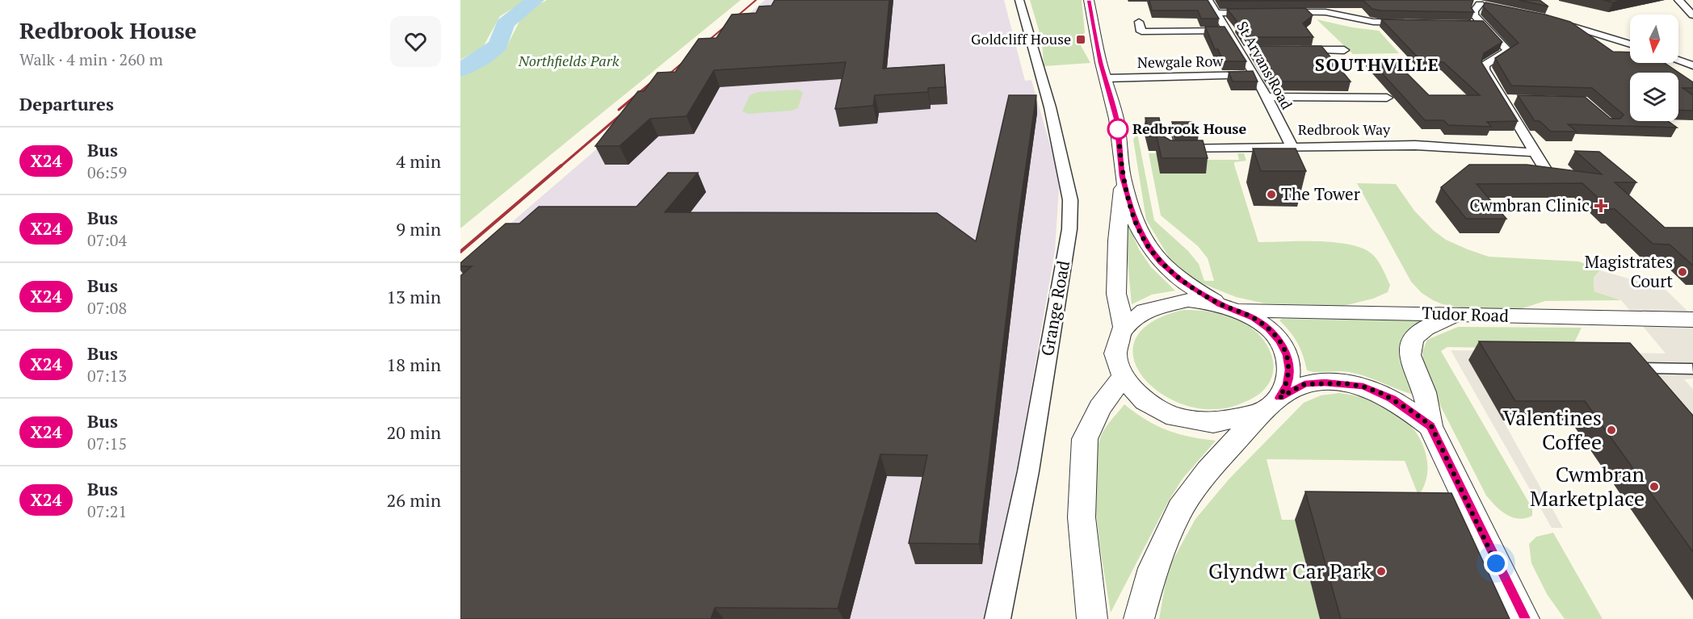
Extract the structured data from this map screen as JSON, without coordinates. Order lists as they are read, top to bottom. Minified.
{"streets":{"street":["Newgale Row","St Arvans Road","Redbrook Way","Grange Road","Tudor Road"]},"crossings":[["Newgale Row","St Arvans Road"],["St Arvans Road","Redbrook Way"]],"districts":["SOUTHVILLE"],"parks":["Northfields Park"],"places":{"transit":["Goldcliff House"],"other":["Redbrook House","The Tower","Magistrates Court","Valentines Coffee","Cwmbran Marketplace","Glyndwr Car Park"],"health":["Cwmbran Clinic"]},"lines":["bus line X24"],"north":"bottom","page":{"heading":[["Redbrook House","Walk · 4 min · 260 m"],"Departures"],"list":[{"mark":"X24","name":"Bus","note":"06:59","value":"4 min"},{"mark":"X24","name":"Bus","note":"07:04","value":"9 min"},{"mark":"X24","name":"Bus","note":"07:08","value":"13 min"},{"mark":"X24","name":"Bus","note":"07:13","value":"18 min"},{"mark":"X24","name":"Bus","note":"07:15","value":"20 min"},{"mark":"X24","name":"Bus","note":"07:21","value":"26 min"}]}}
